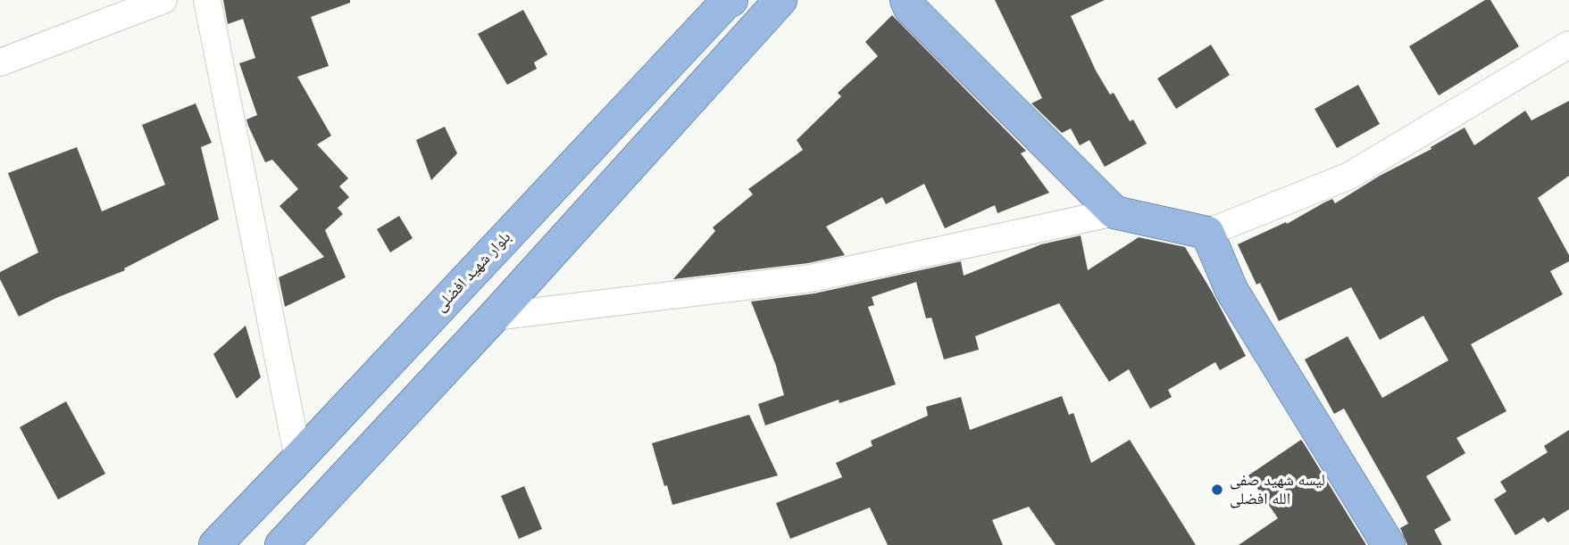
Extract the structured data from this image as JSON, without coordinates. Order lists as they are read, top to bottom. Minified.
{"streets":{"main road":["بلوار شهید افضلی"]},"places":["لیسه شهید صفی الله افضلی"]}
